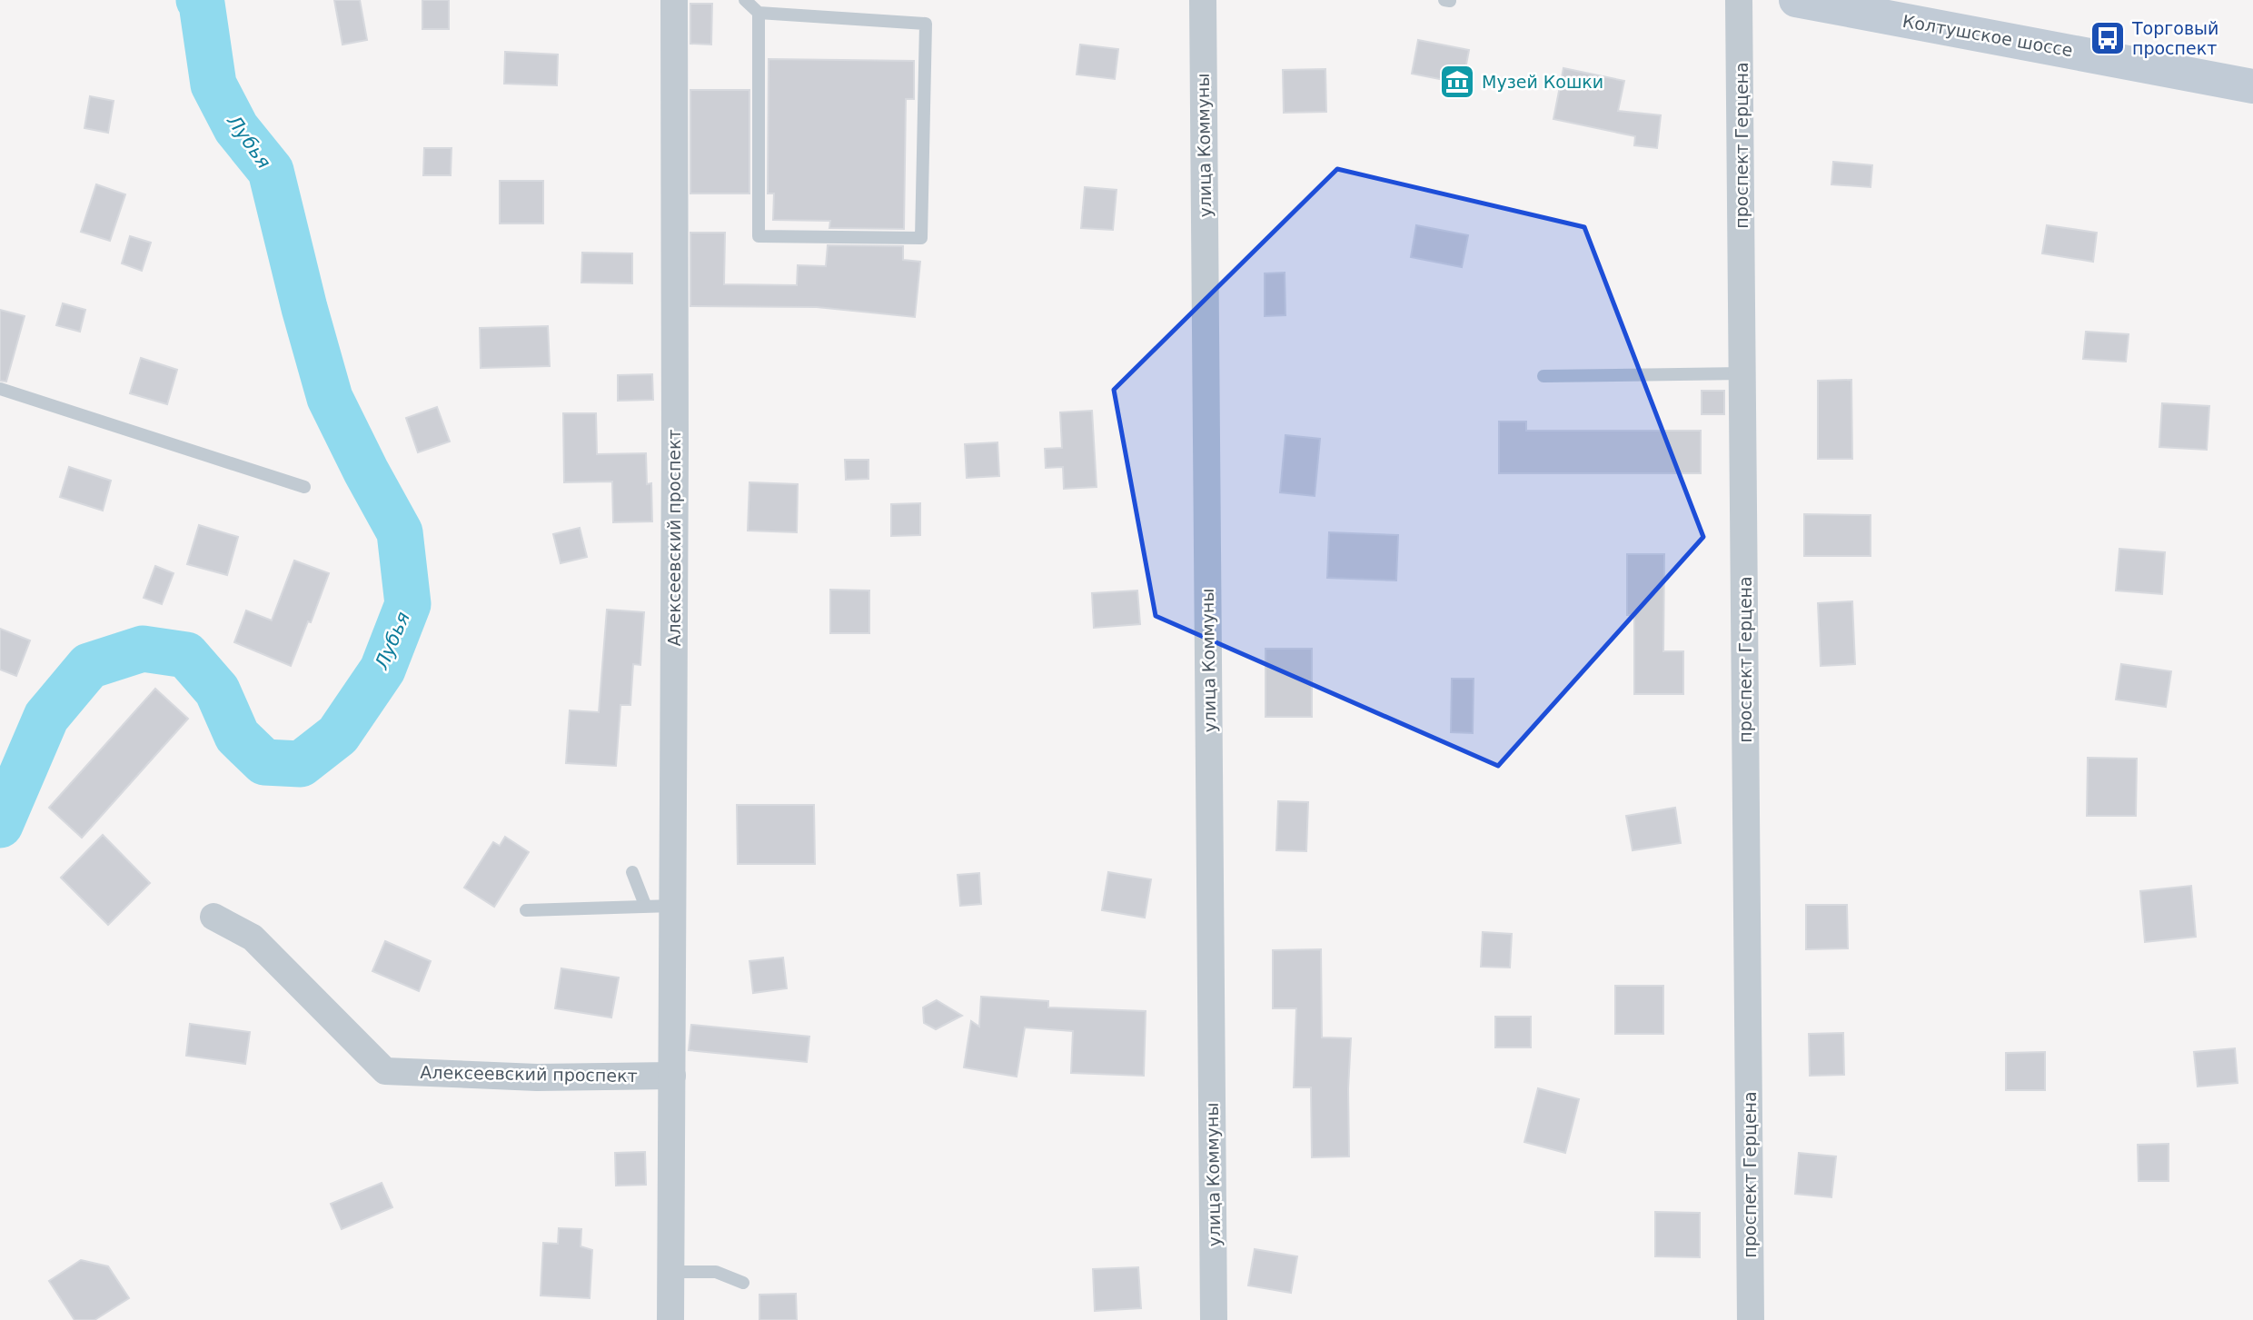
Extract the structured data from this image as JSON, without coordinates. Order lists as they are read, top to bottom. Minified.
{"streets":{"main road":["Колтушское шоссе"],"street":["улица Коммуны","проспект Герцена","Алексеевский проспект"]},"water":["Лубья"],"places":{"bus stop":["Торговый проспект"],"museum":["Музей Кошки"]}}
